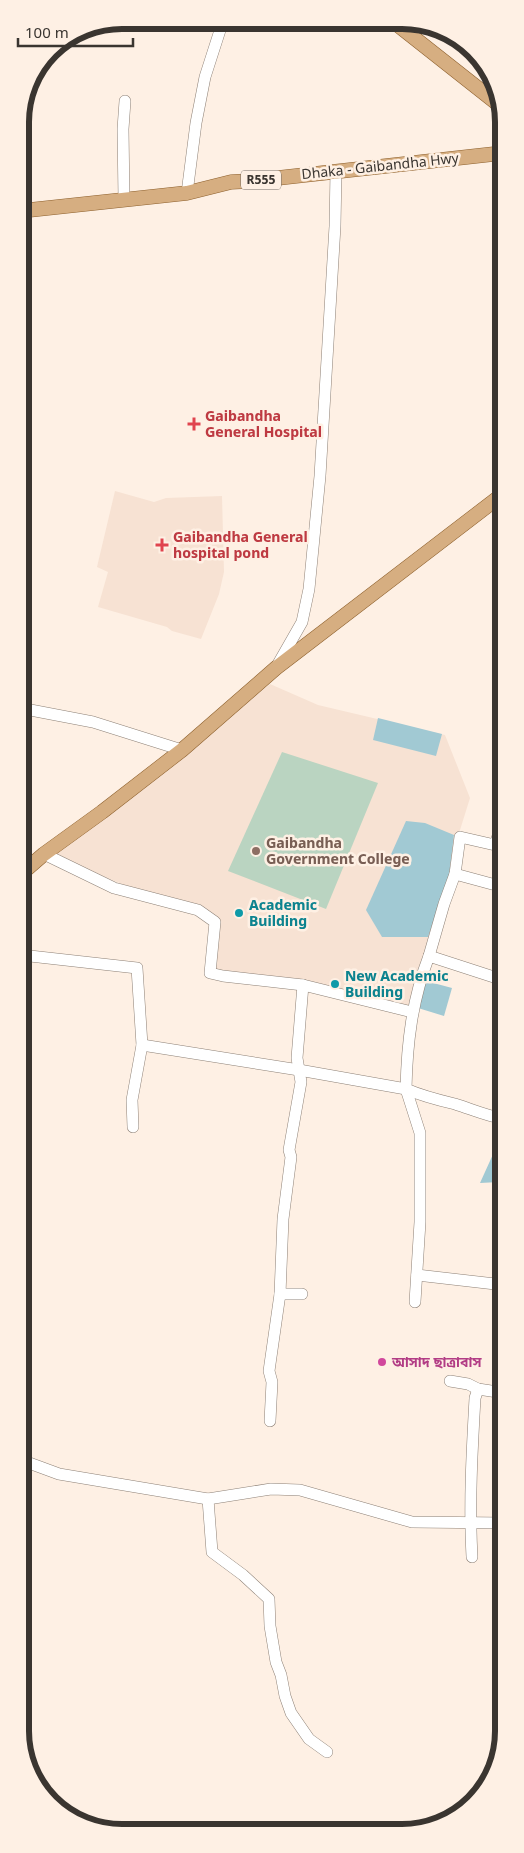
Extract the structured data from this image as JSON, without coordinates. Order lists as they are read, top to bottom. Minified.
{"streets":{"main road":["Dhaka - Gaibandha Hwy","R555"]},"places":{"health":["Gaibandha General Hospital","Gaibandha General hospital pond"],"other":["Gaibandha Government College","Academic Building","New Academic Building","আসাদ ছাত্রাবাস"]},"scale_bar":"100 m"}
